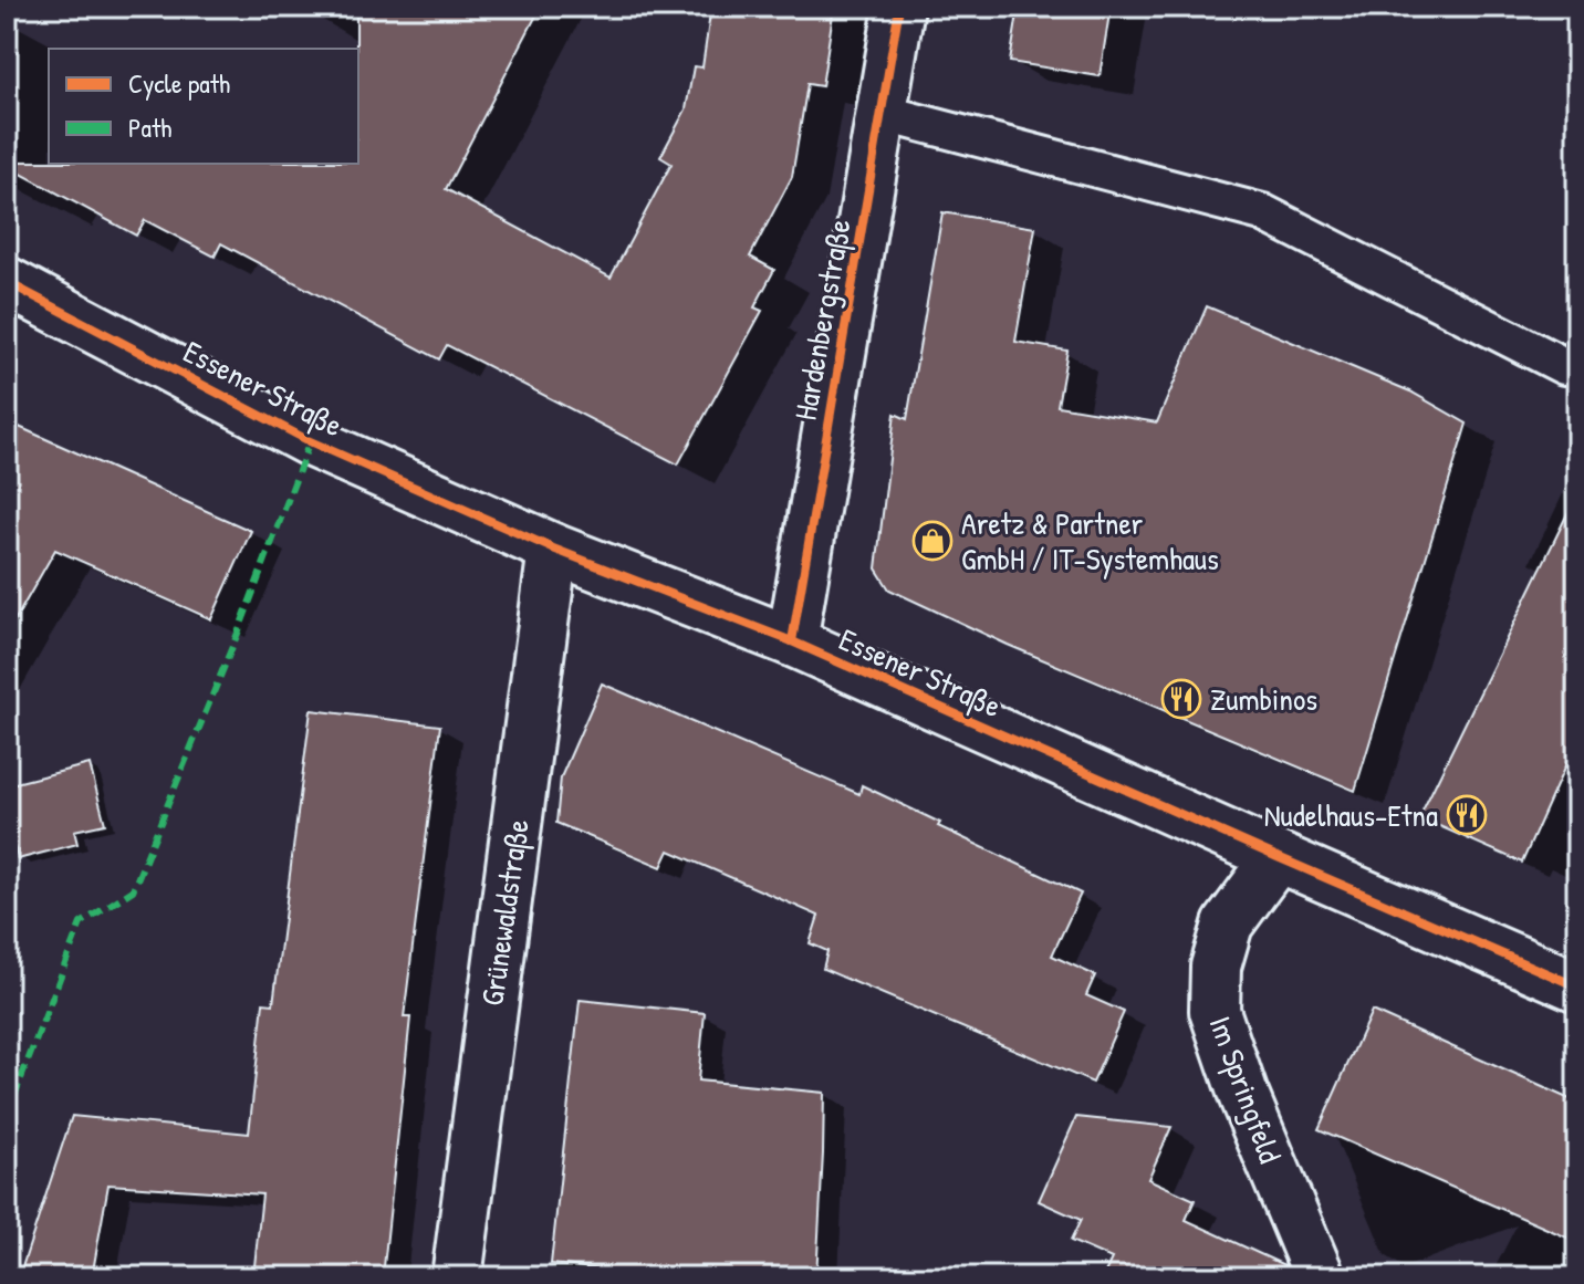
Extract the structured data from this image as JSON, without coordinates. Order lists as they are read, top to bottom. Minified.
{"streets":{"street":["Hardenbergstraße","Essener Straße","Grünewaldstraße","Im Springfeld"]},"crossings":[["Hardenbergstraße","Essener Straße"],["Essener Straße","Grünewaldstraße"],["Essener Straße","Im Springfeld"]],"places":{"shop":["Aretz & Partner GmbH / IT-Systemhaus"],"restaurant":["Zumbinos","Nudelhaus-Etna"]},"legend":["Cycle path","Path"]}
